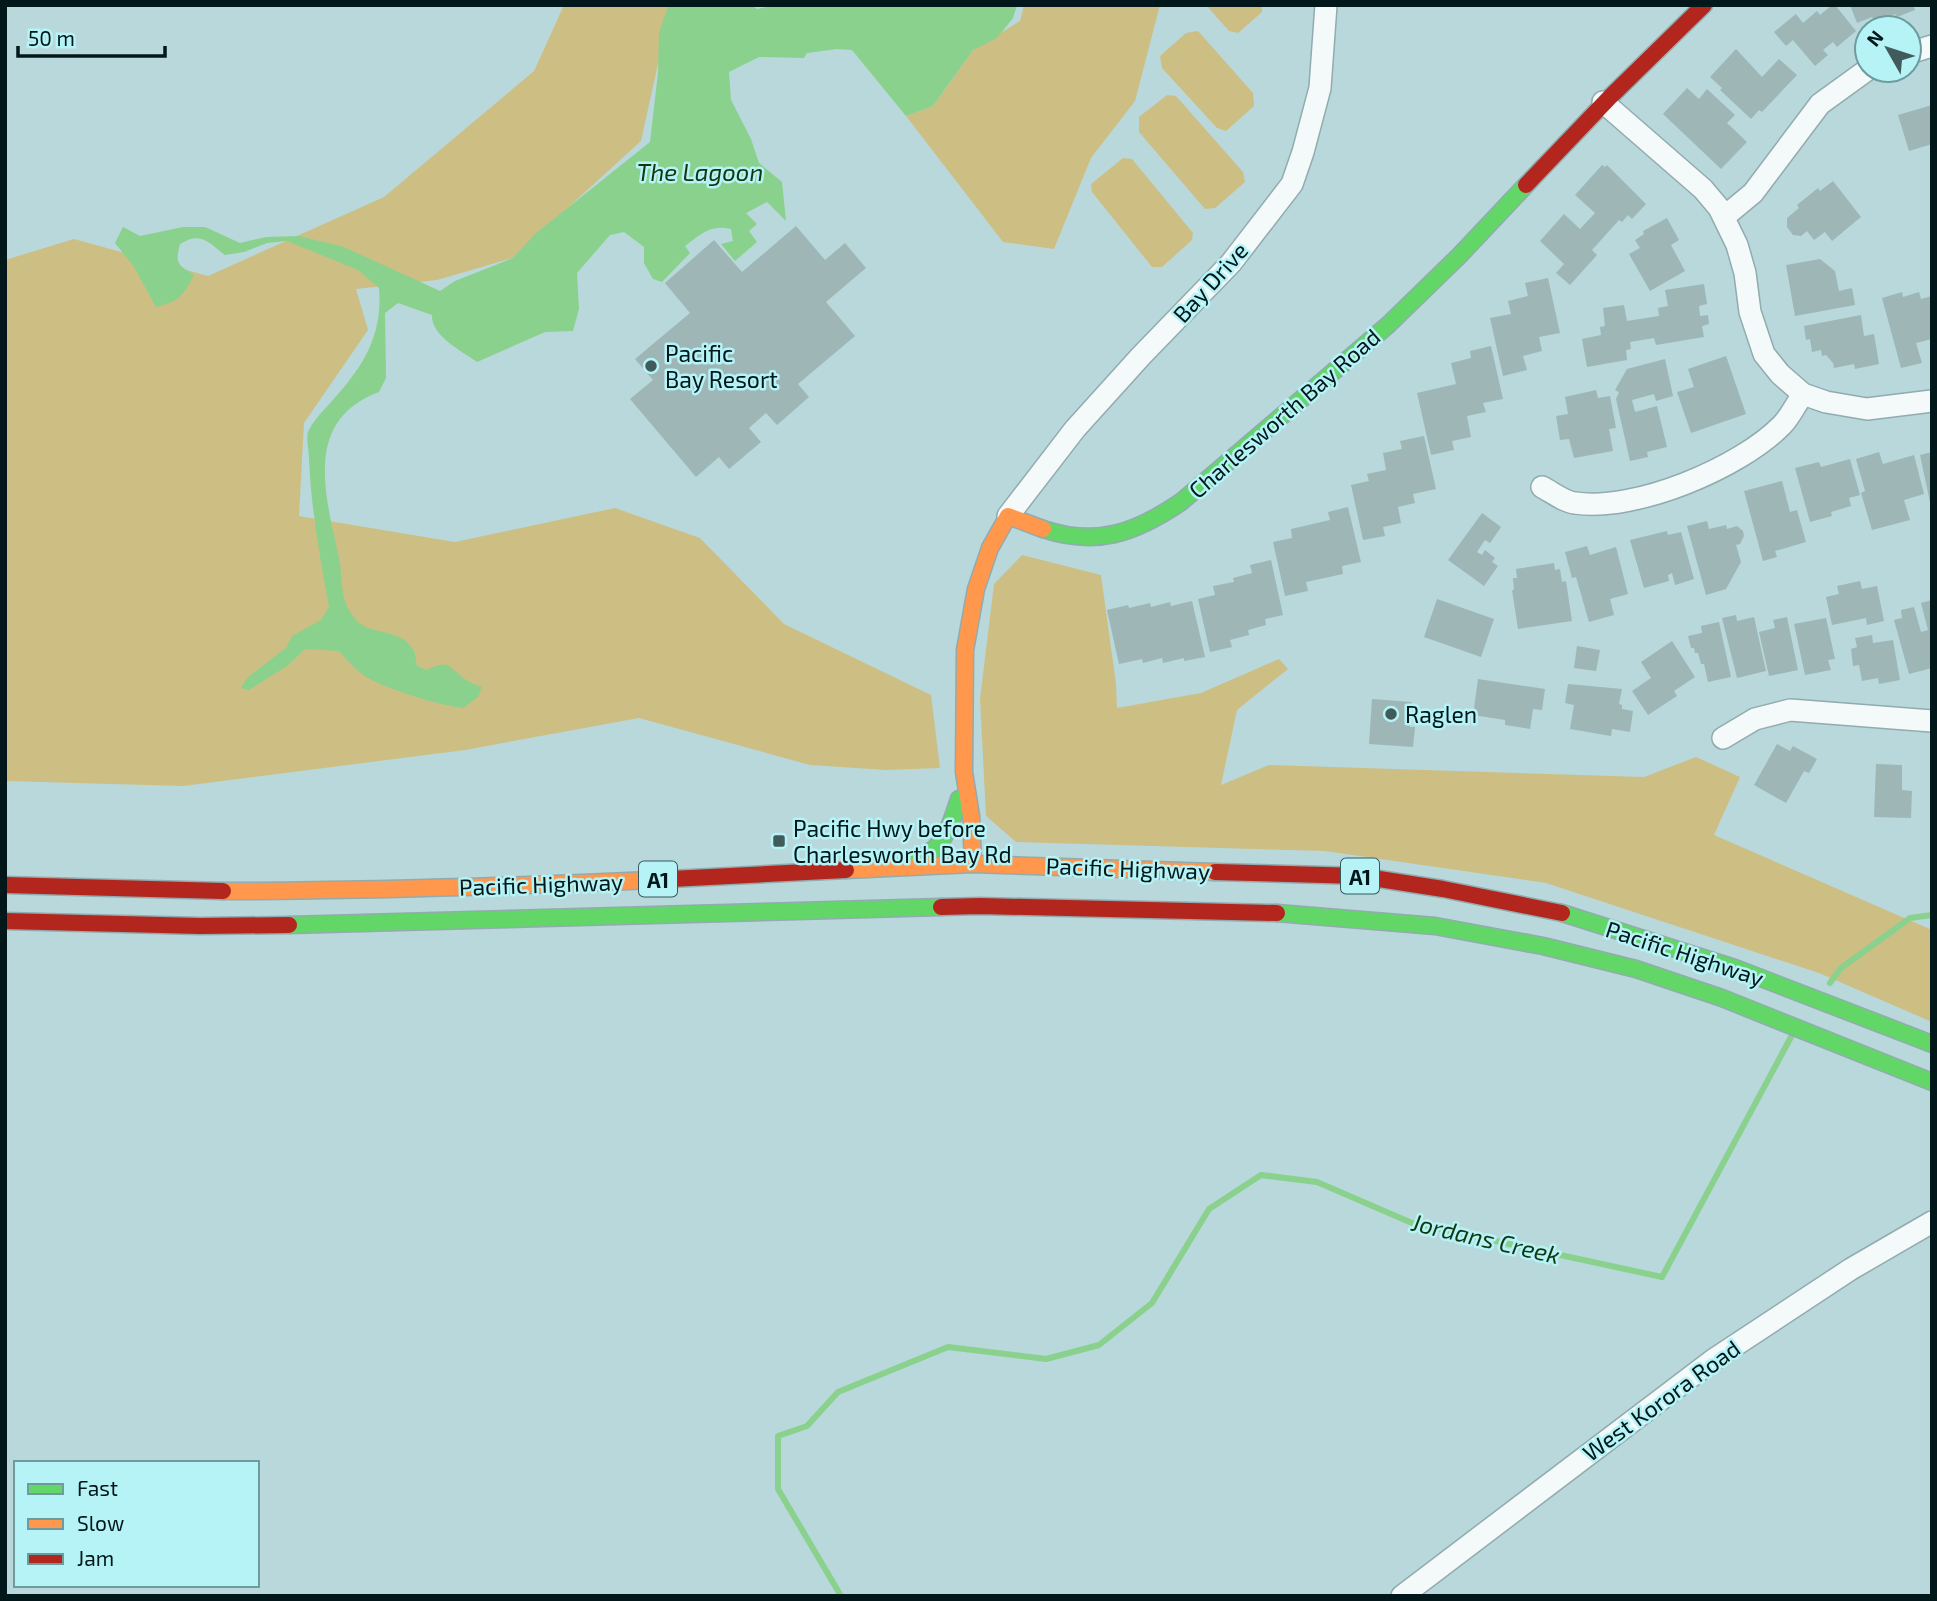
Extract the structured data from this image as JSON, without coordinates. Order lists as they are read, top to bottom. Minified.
{"streets":{"main road":["Charlesworth Bay Road","Pacific Highway","A1"],"street":["Bay Drive","West Korora Road"]},"crossings":[["Bay Drive","Charlesworth Bay Road"]],"water":["The Lagoon","Jordans Creek"],"places":{"other":["Pacific Bay Resort","Raglen"],"transit":["Pacific Hwy before Charlesworth Bay Rd"]},"legend":["Fast","Slow","Jam"],"scale_bar":"50 m","north":"top left"}
